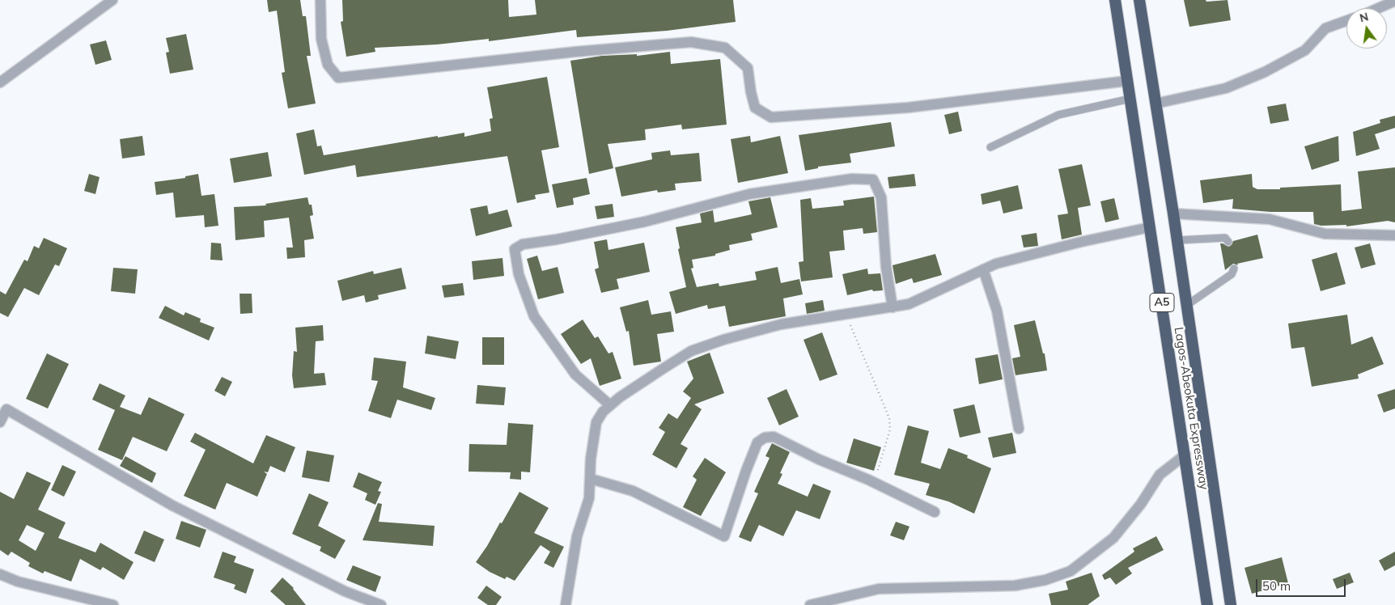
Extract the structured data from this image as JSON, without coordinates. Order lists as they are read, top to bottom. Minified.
{"streets":{"highway":["A5","Lagos-Abeokuta Expressway"]},"scale_bar":"50 m","north":"top"}
